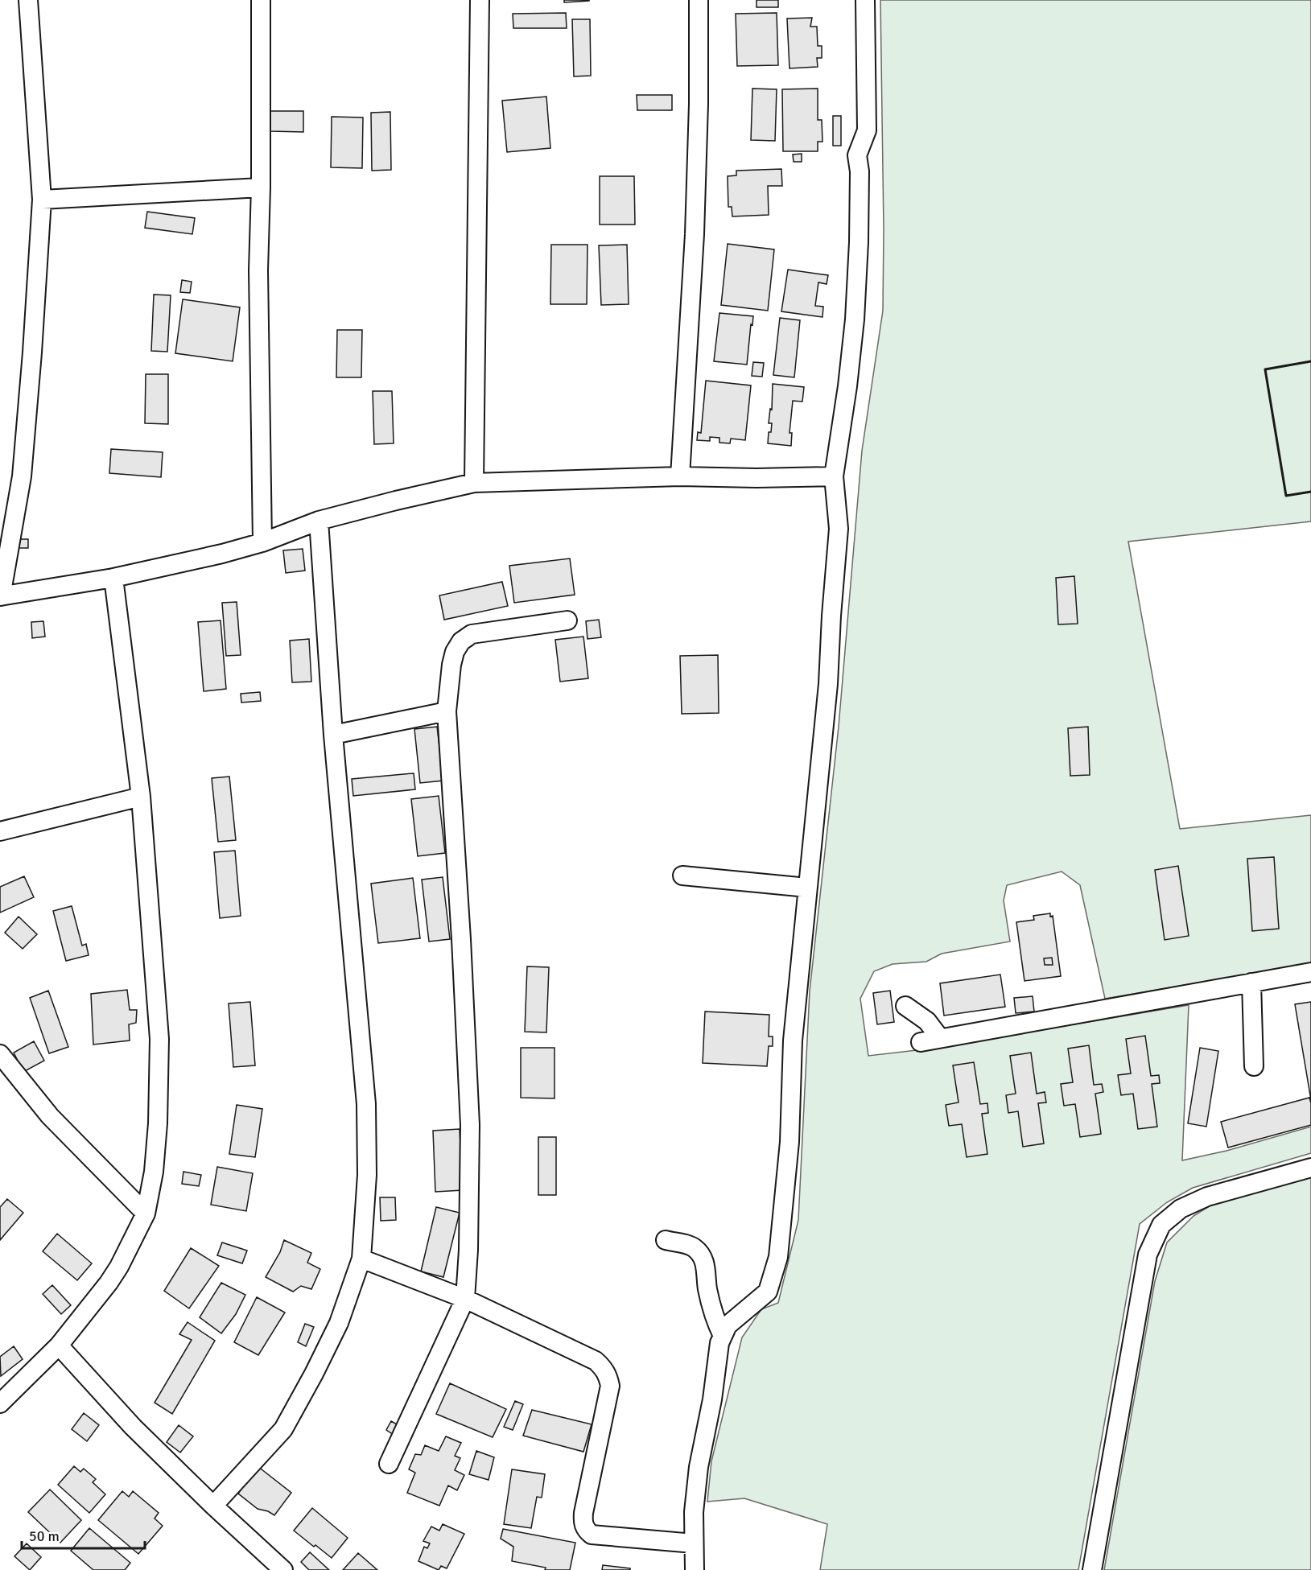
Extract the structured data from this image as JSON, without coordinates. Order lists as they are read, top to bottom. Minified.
{"scale_bar":"50 m"}
